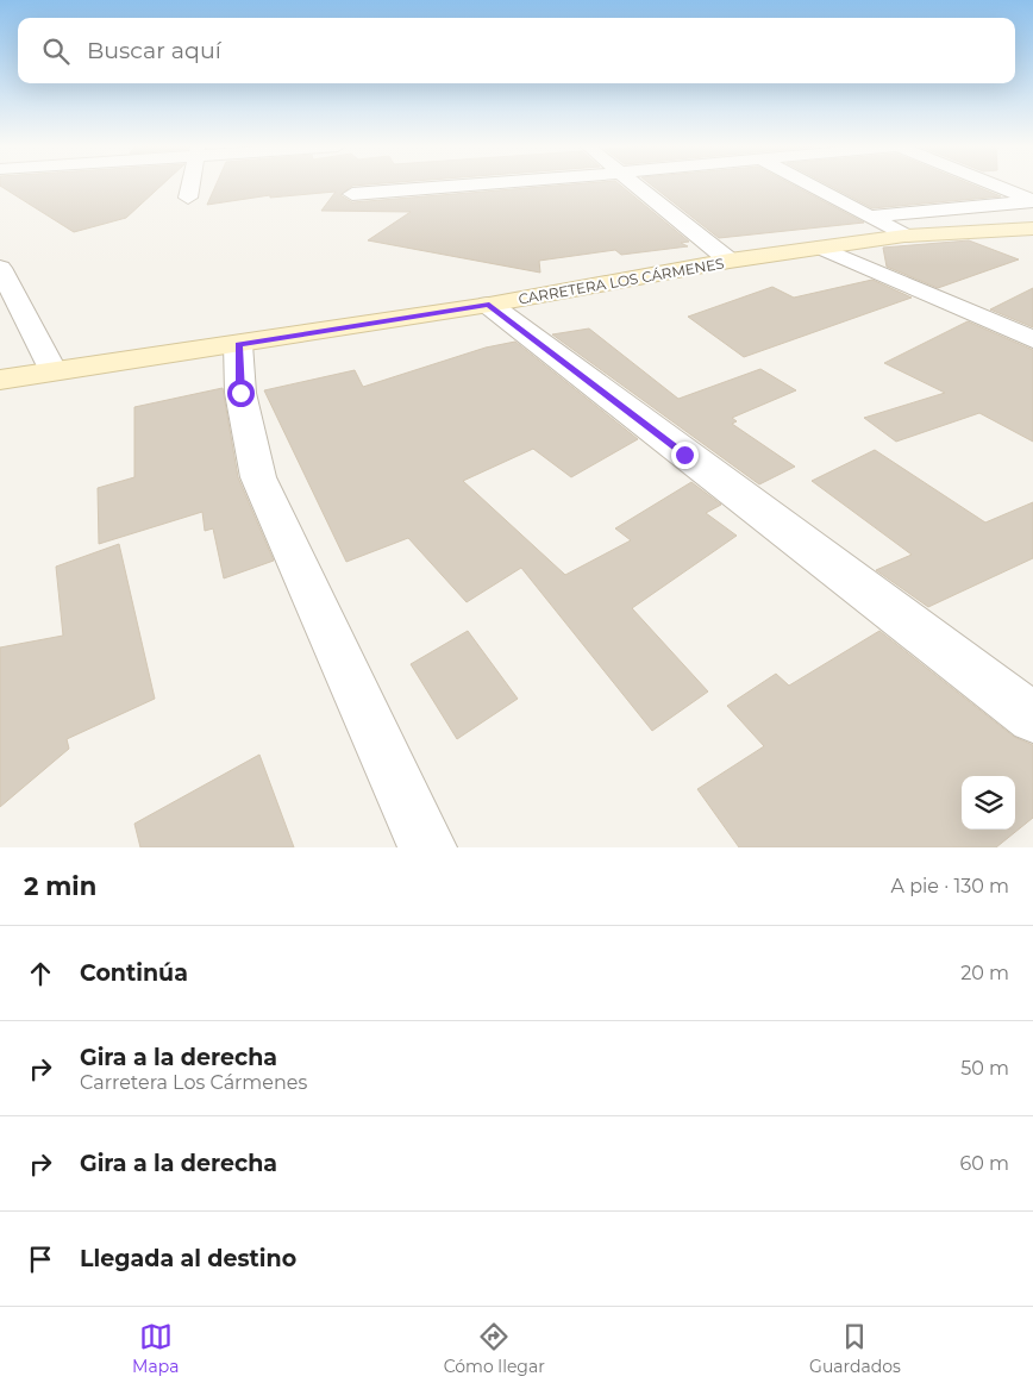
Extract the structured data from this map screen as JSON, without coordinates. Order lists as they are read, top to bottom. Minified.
{"streets":{"main road":["CARRETERA LOS CÁRMENES"]},"page":{"search":"Buscar aquí","heading":["2 min","A pie · 130 m"],"list":[["Continúa","20 m"],["Gira a la derecha","Carretera Los Cármenes","50 m"],["Gira a la derecha","60 m"],"Llegada al destino"],"nav":["Mapa","Cómo llegar","Guardados"]}}
